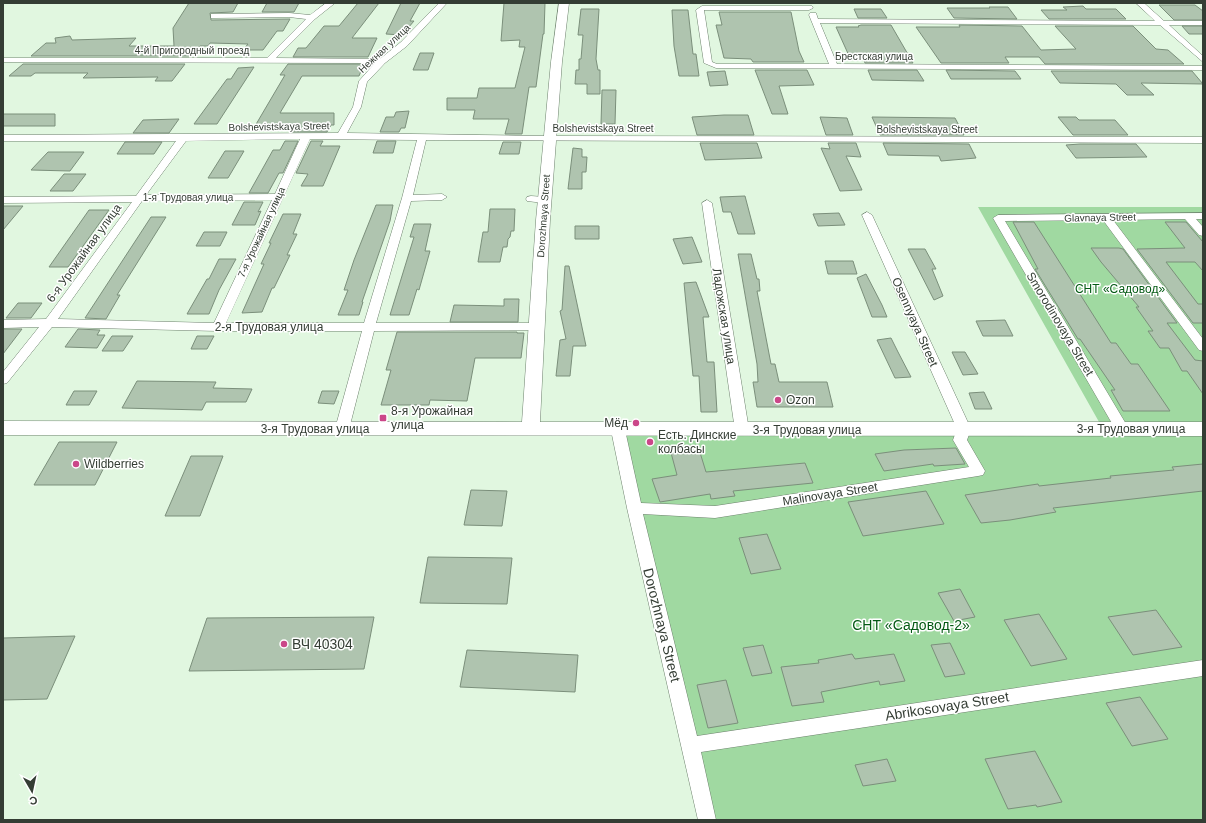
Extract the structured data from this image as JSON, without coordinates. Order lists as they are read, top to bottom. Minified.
{"streets":{"street":["Нежная улица","4-й Пригородный проезд","Брестская улица","Bolshevistskaya Street","1-я Трудовая улица","Dorozhnaya Street","Glavnaya Street","7-я Урожайная улица","6-я Урожайная улица","Ладожская улица","Osennyaya Street","Smorodinovaya Street","2-я Трудовая улица","3-я Трудовая улица","Malinovaya Street","Abrikosovaya Street"]},"crossings":[["Нежная улица","4-й Пригородный проезд"],["Нежная улица","Bolshevistskaya Street"],["Bolshevistskaya Street","Dorozhnaya Street"],["Bolshevistskaya Street","7-я Урожайная улица"],["Bolshevistskaya Street","6-я Урожайная улица"],["1-я Трудовая улица","7-я Урожайная улица"],["1-я Трудовая улица","6-я Урожайная улица"],["Dorozhnaya Street","2-я Трудовая улица"],["Dorozhnaya Street","3-я Трудовая улица"],["Dorozhnaya Street","Malinovaya Street"],["Dorozhnaya Street","Abrikosovaya Street"],["Glavnaya Street","Smorodinovaya Street"],["7-я Урожайная улица","2-я Трудовая улица"],["6-я Урожайная улица","2-я Трудовая улица"],["Ладожская улица","3-я Трудовая улица"],["Osennyaya Street","3-я Трудовая улица"],["Osennyaya Street","Malinovaya Street"],["Smorodinovaya Street","3-я Трудовая улица"],["3-я Трудовая улица","Malinovaya Street"]],"parks":["СНТ «Садовод»","СНТ «Садовод-2»"],"places":{"other":["Ozon","Мёд","Есть. Динские колбасы","Wildberries","ВЧ 40304"],"transit":["8-я Урожайная улица"]},"north":"bottom"}
